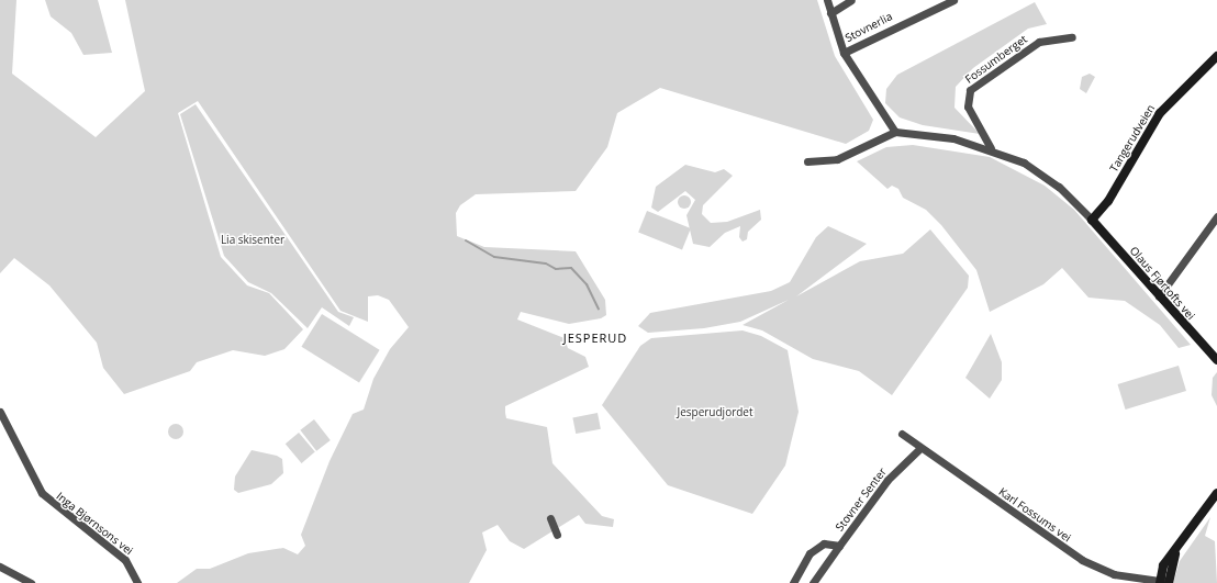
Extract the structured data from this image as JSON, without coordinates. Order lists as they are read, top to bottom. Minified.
{"streets":{"street":["Stovnerlia","Fossumberget","Tangerudveien","Olaus Fjørtofts vei","Stovner Senter","Karl Fossums vei","Inga Bjørnsons vei"]},"crossings":[["Tangerudveien","Olaus Fjørtofts vei"],["Stovner Senter","Karl Fossums vei"]],"districts":["JESPERUD"],"parks":["Lia skisenter","Jesperudjordet"]}
